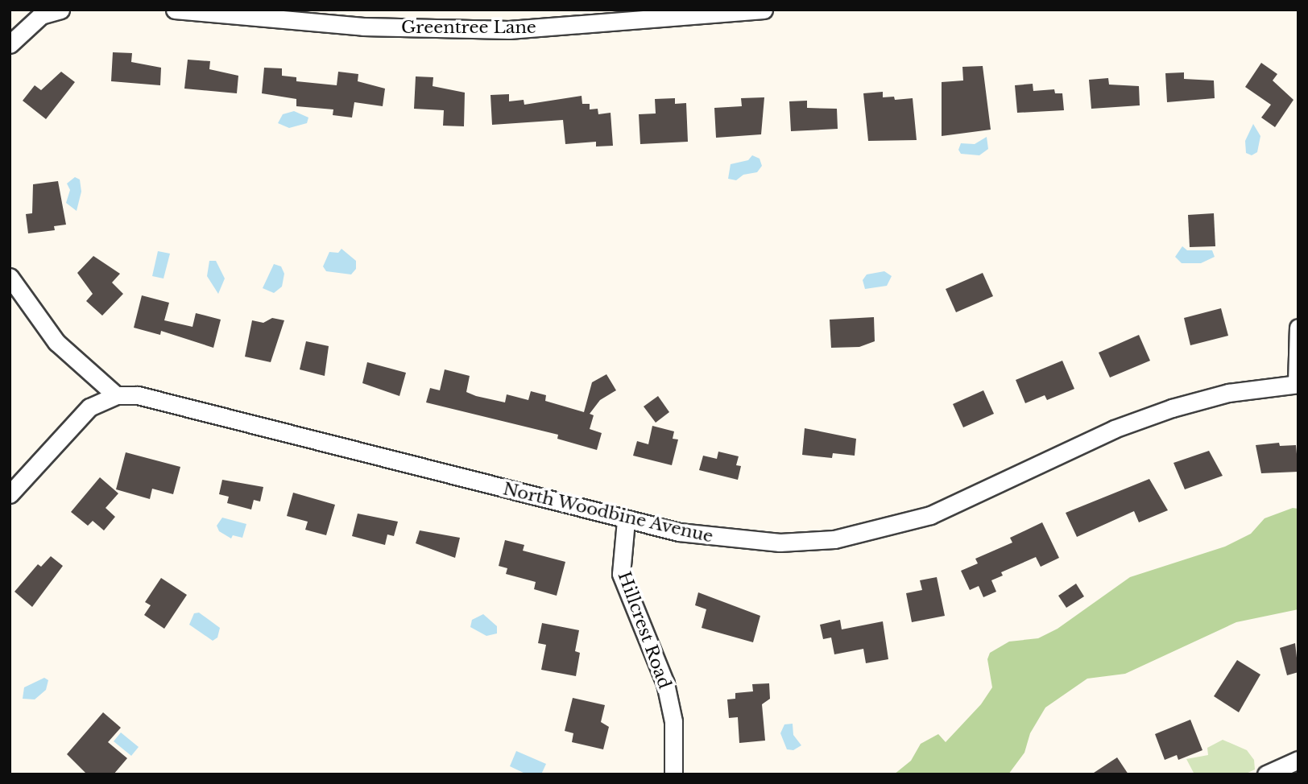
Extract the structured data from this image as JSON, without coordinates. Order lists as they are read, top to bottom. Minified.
{"streets":{"street":["Greentree Lane","North Woodbine Avenue","Hillcrest Road"]},"crossings":[["North Woodbine Avenue","Hillcrest Road"]]}
